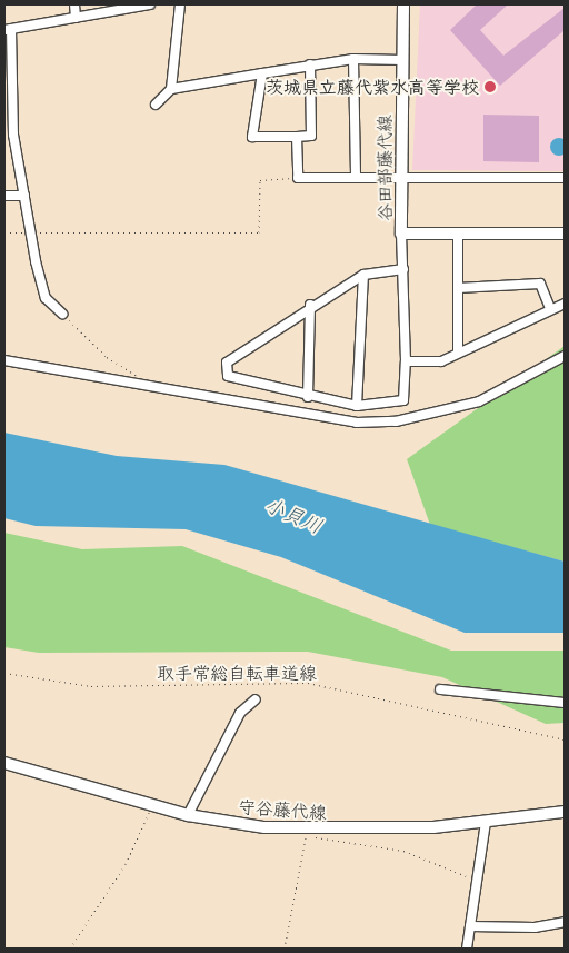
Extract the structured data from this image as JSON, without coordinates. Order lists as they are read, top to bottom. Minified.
{"streets":{"main road":["谷田部藤代線","守谷藤代線"],"path":["取手常総自転車道線"]},"water":["小貝川"],"places":["茨城県立藤代紫水高等学校"]}
